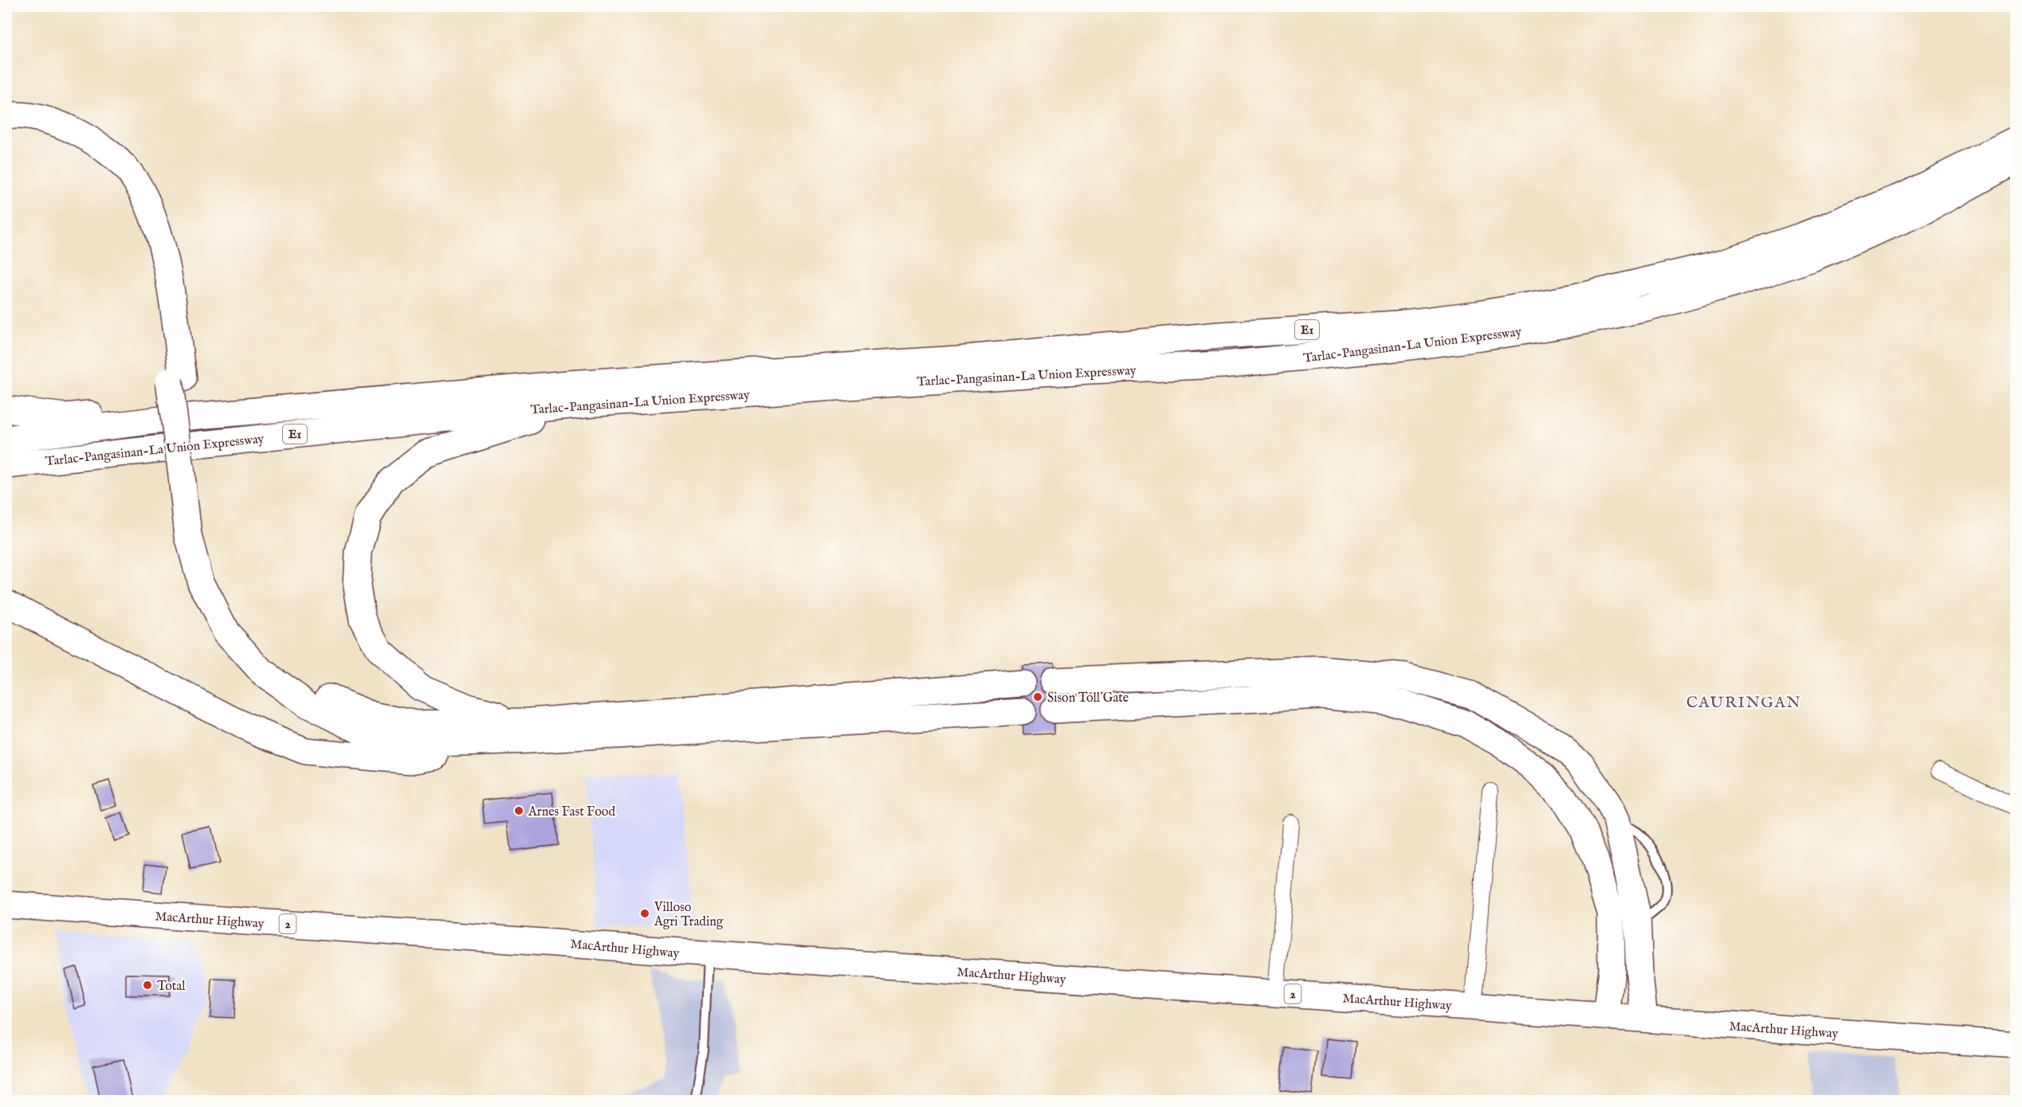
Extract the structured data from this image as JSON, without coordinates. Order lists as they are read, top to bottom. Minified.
{"streets":{"highway":["E1","Tarlac-Pangasinan-La Union Expressway","MacArthur Highway","2"]},"districts":["CAURINGAN"],"places":["Sison Toll Gate","Arnes Fast Food","Villoso Agri Trading","Total"]}
